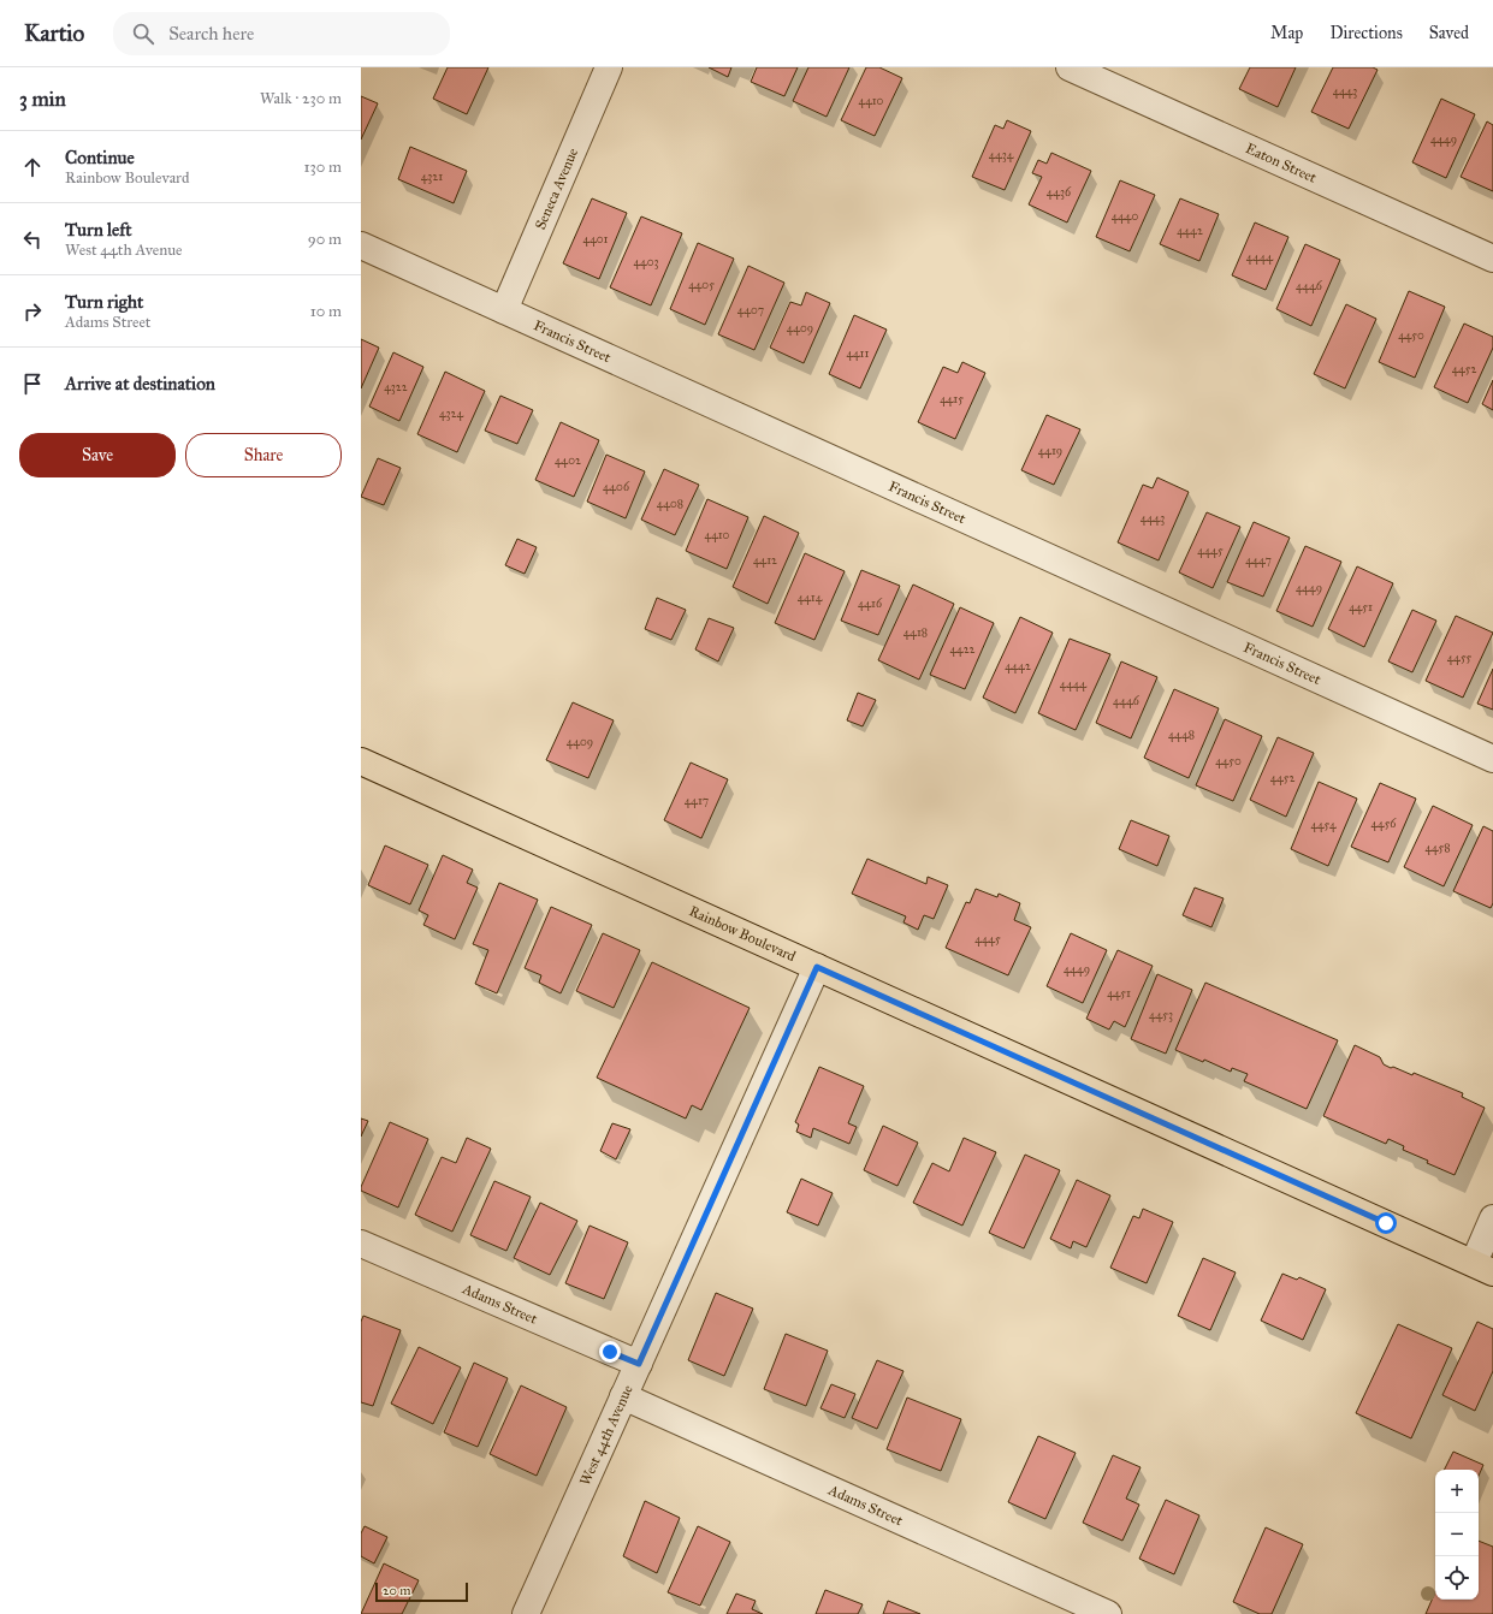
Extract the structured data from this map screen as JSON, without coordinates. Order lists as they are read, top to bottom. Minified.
{"streets":{"main road":["Rainbow Boulevard"],"street":["Eaton Street","Seneca Avenue","Francis Street","Adams Street","West 44th Avenue"]},"crossings":[["Seneca Avenue","Francis Street"],["Rainbow Boulevard","West 44th Avenue"],["Adams Street","West 44th Avenue"]],"house_numbers":["4443","4410","4449","4434","4321","4436","4440","4442","4401","4444","4403","4405","4446","4407","4409","4450","4411","4452","4322","4415","4324","4419","4402","4406","4408","4443","4410","4445","4412","4447","4449","4414","4416","4451","4418","4422","4455","4442","4444","4446","4448","4409","4450","4452","4417","4456","4454","4458","4445","4449","4451","4453"],"scale_bar":"20 m","page":{"header":"Kartio","search":"Search here","nav":["Map","Directions","Saved"],"heading":["3 min","Walk · 230 m"],"list":[["Continue","Rainbow Boulevard","130 m"],["Turn left","West 44th Avenue","90 m"],["Turn right","Adams Street","10 m"],"Arrive at destination"],"buttons":["Save","Share"],"map_buttons":["+","−"],"scale":"20 m"}}
